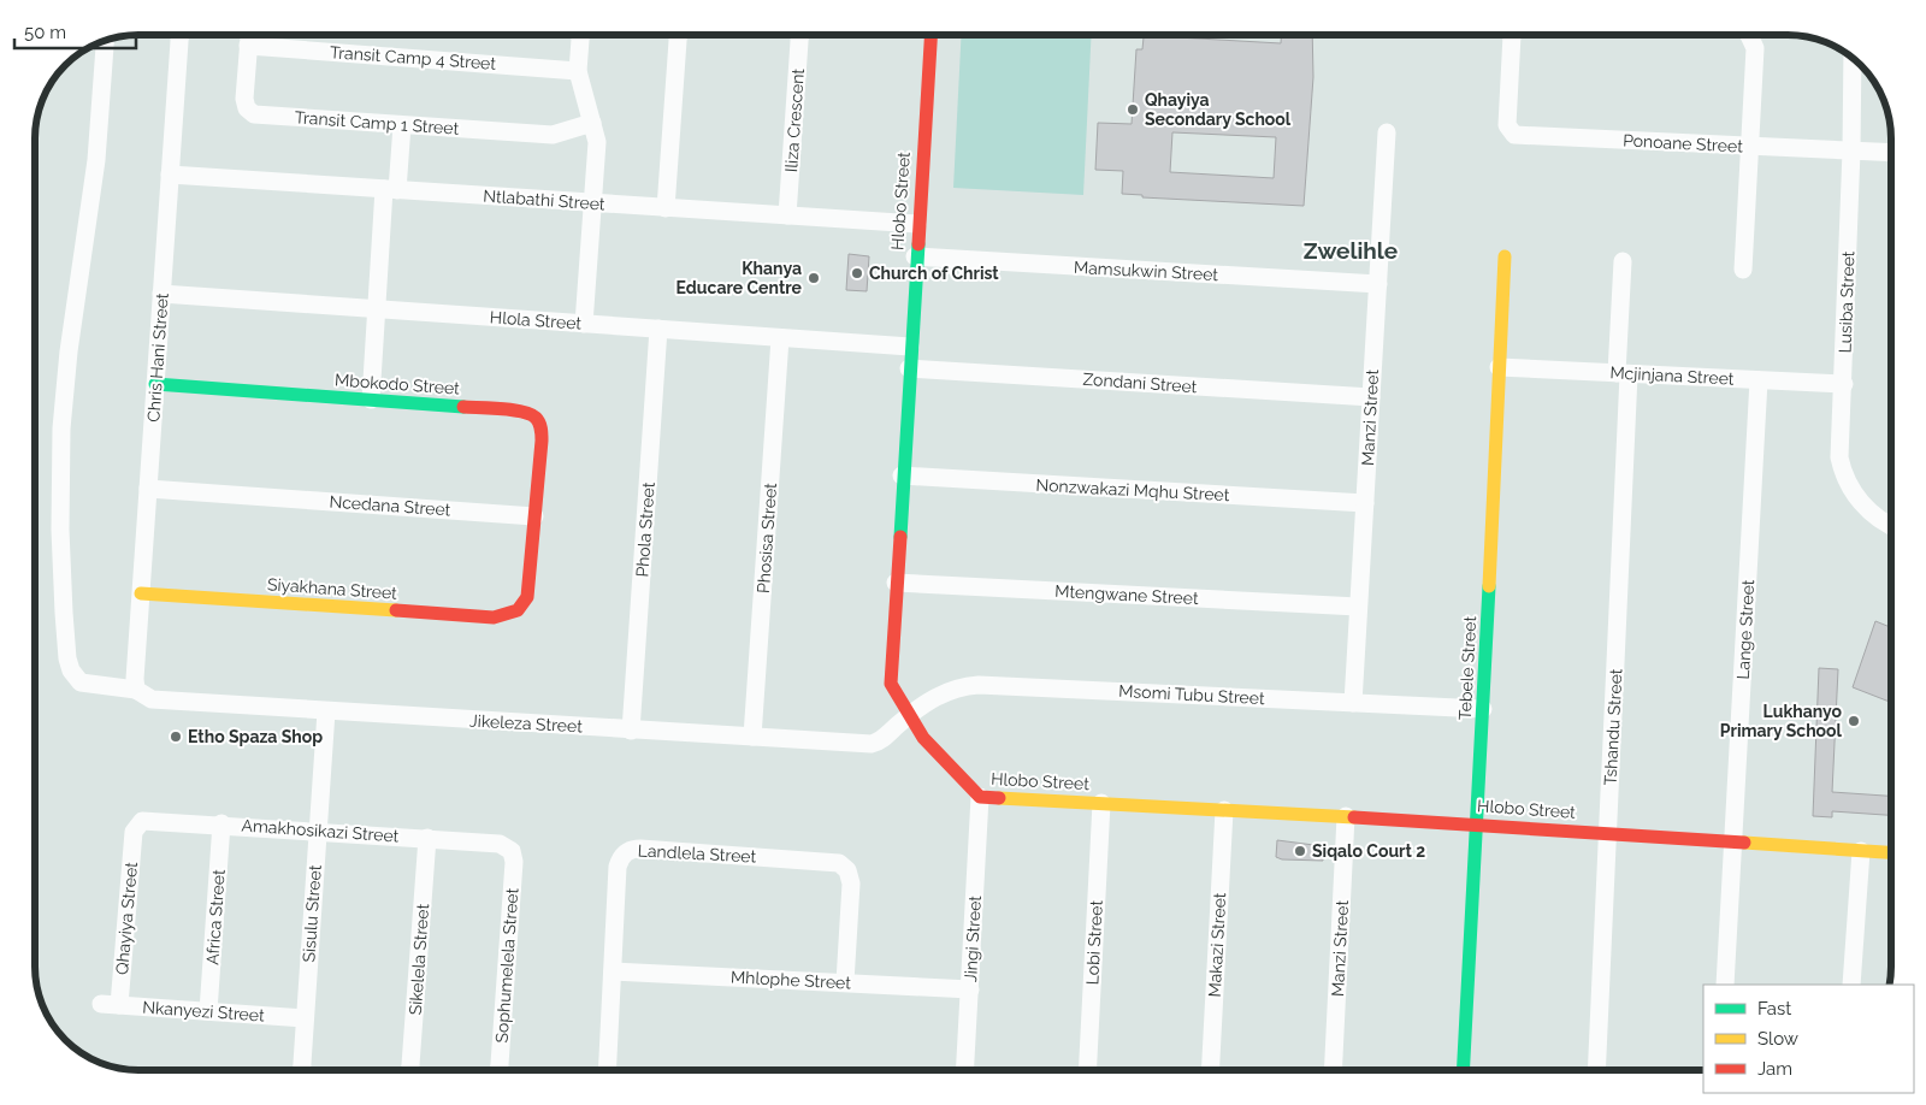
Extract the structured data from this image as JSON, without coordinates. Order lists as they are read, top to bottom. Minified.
{"streets":{"street":["Transit Camp 4 Street","Iliza Crescent","Transit Camp 1 Street","Ponoane Street","Ntlabathi Street","Hlobo Street","Mamsukwin Street","Lusiba Street","Hlola Street","Chris Hani Street","Mcjinjana Street","Zondani Street","Mbokodo Street","Manzi Street","Nonzwakazi Mqhu Street","Ncedana Street","Phola Street","Phosisa Street","Siyakhana Street","Mtengwane Street","Lange Street","Tebele Street","Msomi Tubu Street","Jikeleza Street","Tshandu Street","Amakhosikazi Street","Landlela Street","Sisulu Street","Africa Street","Qhayiya Street","Jingi Street","Lobi Street","Makazi Street","Sikelela Street","Sophumelela Street","Mhlophe Street","Nkanyezi Street"]},"crossings":[["Transit Camp 4 Street","Transit Camp 1 Street"],["Iliza Crescent","Ntlabathi Street"],["Ponoane Street","Lusiba Street"],["Ntlabathi Street","Hlobo Street"],["Ntlabathi Street","Chris Hani Street"],["Hlobo Street","Mamsukwin Street"],["Hlobo Street","Hlola Street"],["Hlobo Street","Zondani Street"],["Hlobo Street","Manzi Street"],["Hlobo Street","Nonzwakazi Mqhu Street"],["Hlobo Street","Mtengwane Street"],["Hlobo Street","Lange Street"],["Hlobo Street","Tebele Street"],["Hlobo Street","Msomi Tubu Street"],["Hlobo Street","Jikeleza Street"],["Hlobo Street","Tshandu Street"],["Hlobo Street","Jingi Street"],["Hlobo Street","Lobi Street"],["Hlobo Street","Makazi Street"],["Mamsukwin Street","Manzi Street"],["Lusiba Street","Mcjinjana Street"],["Hlola Street","Chris Hani Street"],["Hlola Street","Phola Street"],["Hlola Street","Phosisa Street"],["Chris Hani Street","Mbokodo Street"],["Chris Hani Street","Ncedana Street"],["Chris Hani Street","Siyakhana Street"],["Chris Hani Street","Jikeleza Street"],["Mcjinjana Street","Lange Street"],["Mcjinjana Street","Tebele Street"],["Mcjinjana Street","Tshandu Street"],["Zondani Street","Manzi Street"],["Mbokodo Street","Ncedana Street"],["Mbokodo Street","Siyakhana Street"],["Manzi Street","Nonzwakazi Mqhu Street"],["Manzi Street","Mtengwane Street"],["Manzi Street","Msomi Tubu Street"],["Ncedana Street","Siyakhana Street"],["Phola Street","Jikeleza Street"],["Phosisa Street","Jikeleza Street"],["Tebele Street","Msomi Tubu Street"],["Msomi Tubu Street","Jikeleza Street"],["Jikeleza Street","Sisulu Street"],["Amakhosikazi Street","Sisulu Street"],["Amakhosikazi Street","Africa Street"],["Amakhosikazi Street","Qhayiya Street"],["Amakhosikazi Street","Sikelela Street"],["Amakhosikazi Street","Sophumelela Street"],["Landlela Street","Mhlophe Street"],["Sisulu Street","Nkanyezi Street"],["Africa Street","Nkanyezi Street"],["Qhayiya Street","Nkanyezi Street"],["Jingi Street","Mhlophe Street"]],"districts":["Zwelihle"],"places":["Qhayiya Secondary School","Church of Christ","Khanya Educare Centre","Lukhanyo Primary School","Etho Spaza Shop","Siqalo Court 2"],"legend":["Fast","Slow","Jam"],"scale_bar":"50 m"}
